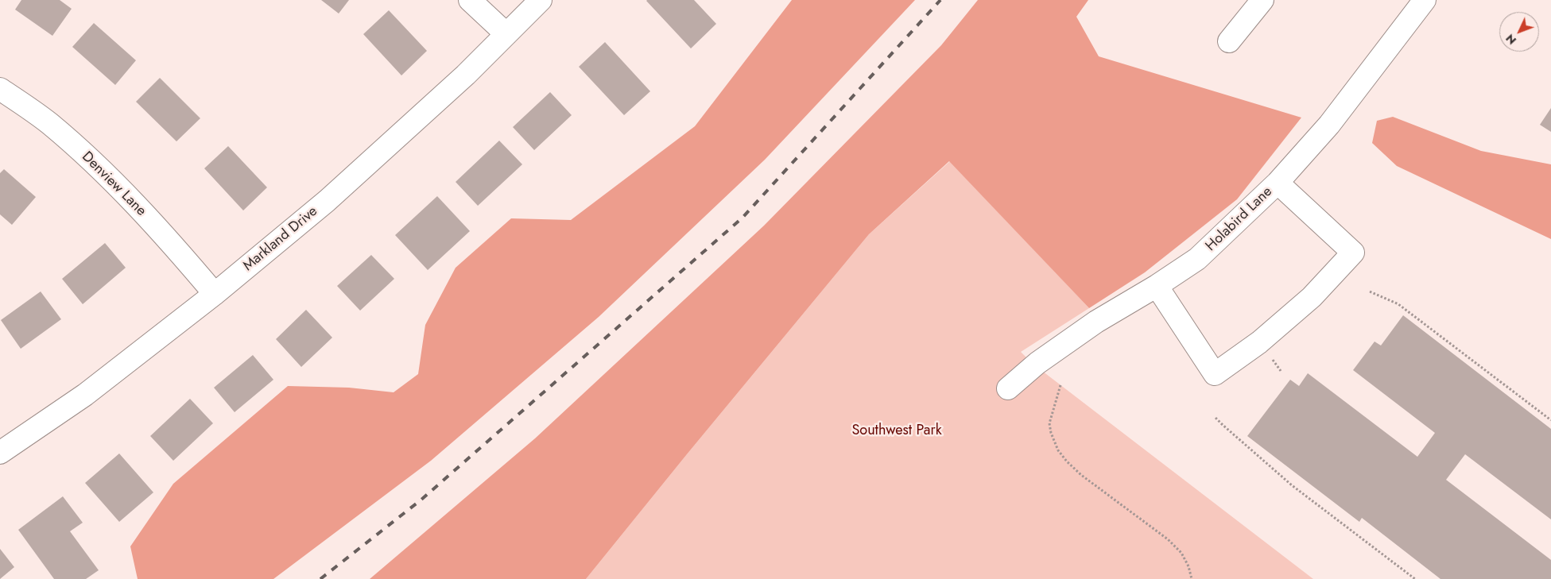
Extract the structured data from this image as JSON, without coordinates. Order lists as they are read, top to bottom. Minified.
{"streets":{"street":["Denview Lane","Holabird Lane","Markland Drive"]},"crossings":[["Denview Lane","Markland Drive"]],"parks":["Southwest Park"],"north":"bottom left"}
